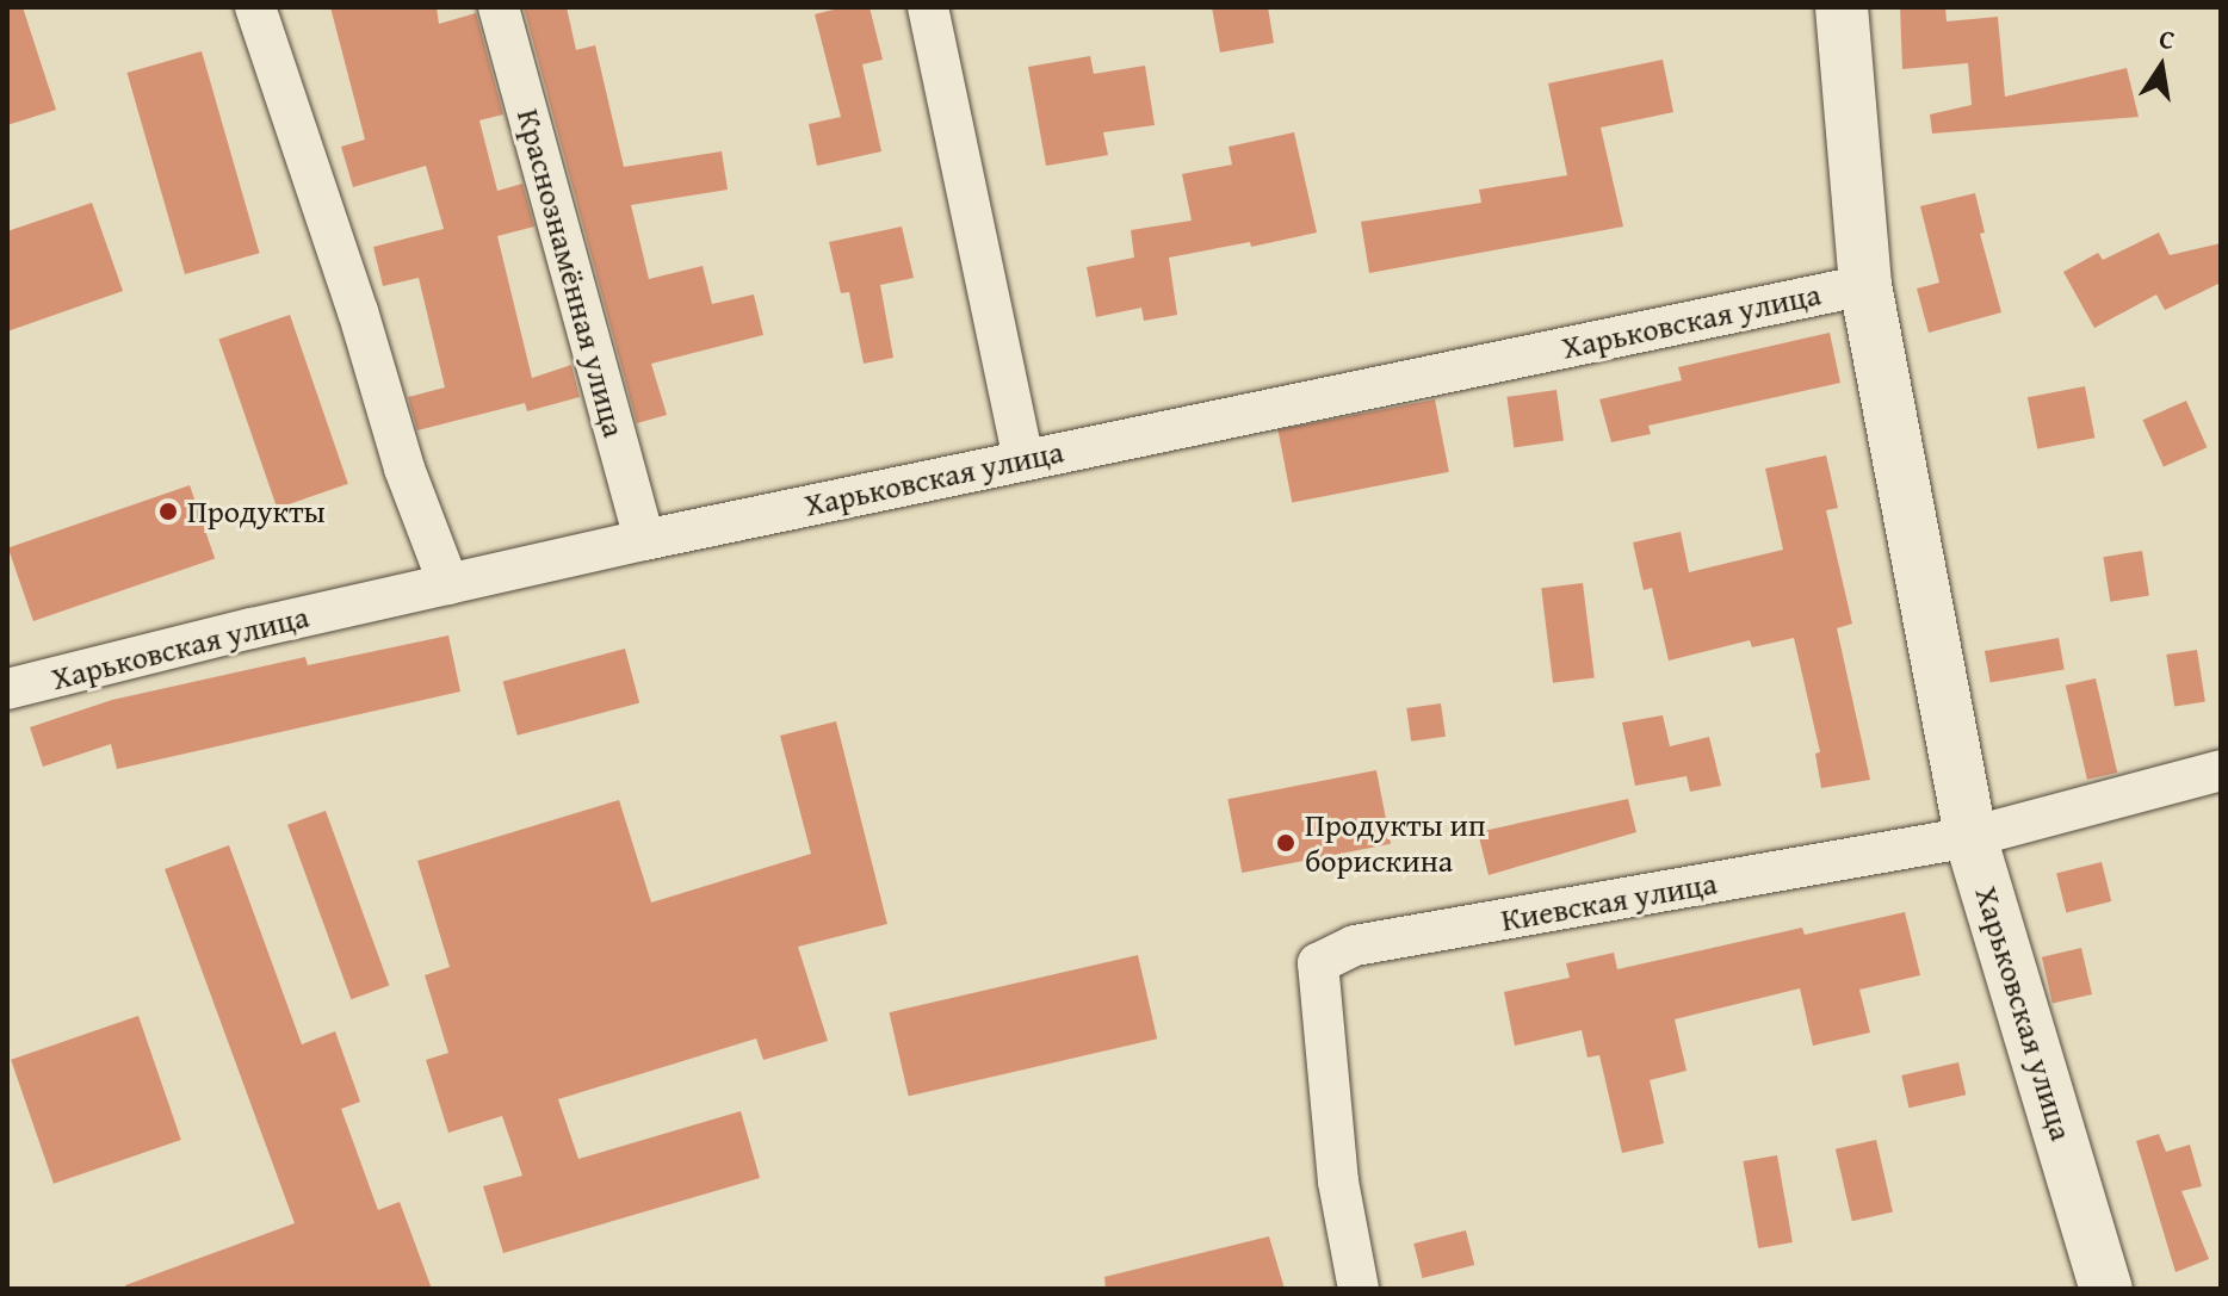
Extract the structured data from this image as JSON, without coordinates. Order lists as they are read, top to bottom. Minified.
{"streets":{"street":["Краснознамённая улица","Харьковская улица","Киевская улица"]},"crossings":[["Краснознамённая улица","Харьковская улица"],["Харьковская улица","Киевская улица"]],"places":["Продукты","Продукты ип борискина"],"north":"top"}
